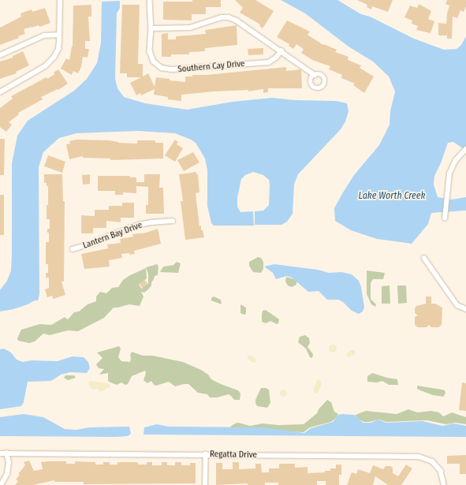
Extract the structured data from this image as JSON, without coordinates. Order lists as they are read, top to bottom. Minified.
{"streets":{"street":["Southern Cay Drive","Lantern Bay Drive","Regatta Drive"]},"water":["Lake Worth Creek"]}
